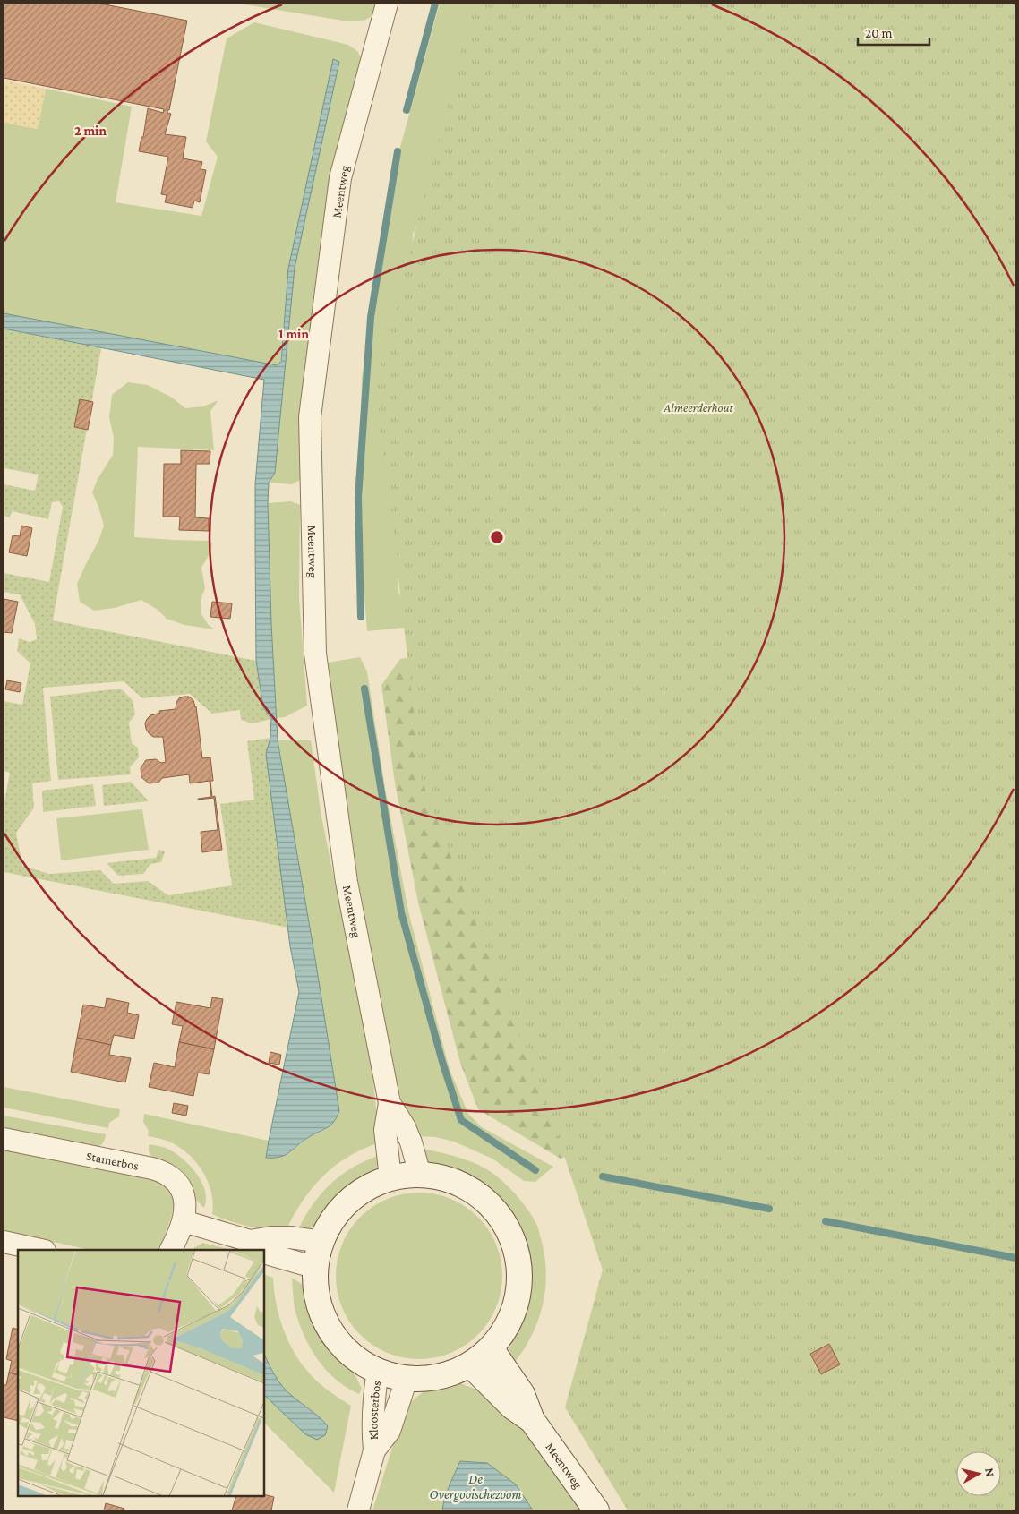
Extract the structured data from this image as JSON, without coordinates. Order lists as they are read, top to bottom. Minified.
{"streets":{"street":["Meentweg","Stamerbos","Kloosterbos"]},"water":["De Overgooischezoom"],"parks":["Almeerderhout"],"scale_bar":"20 m","north":"right","rings":["2 min","1 min"]}
